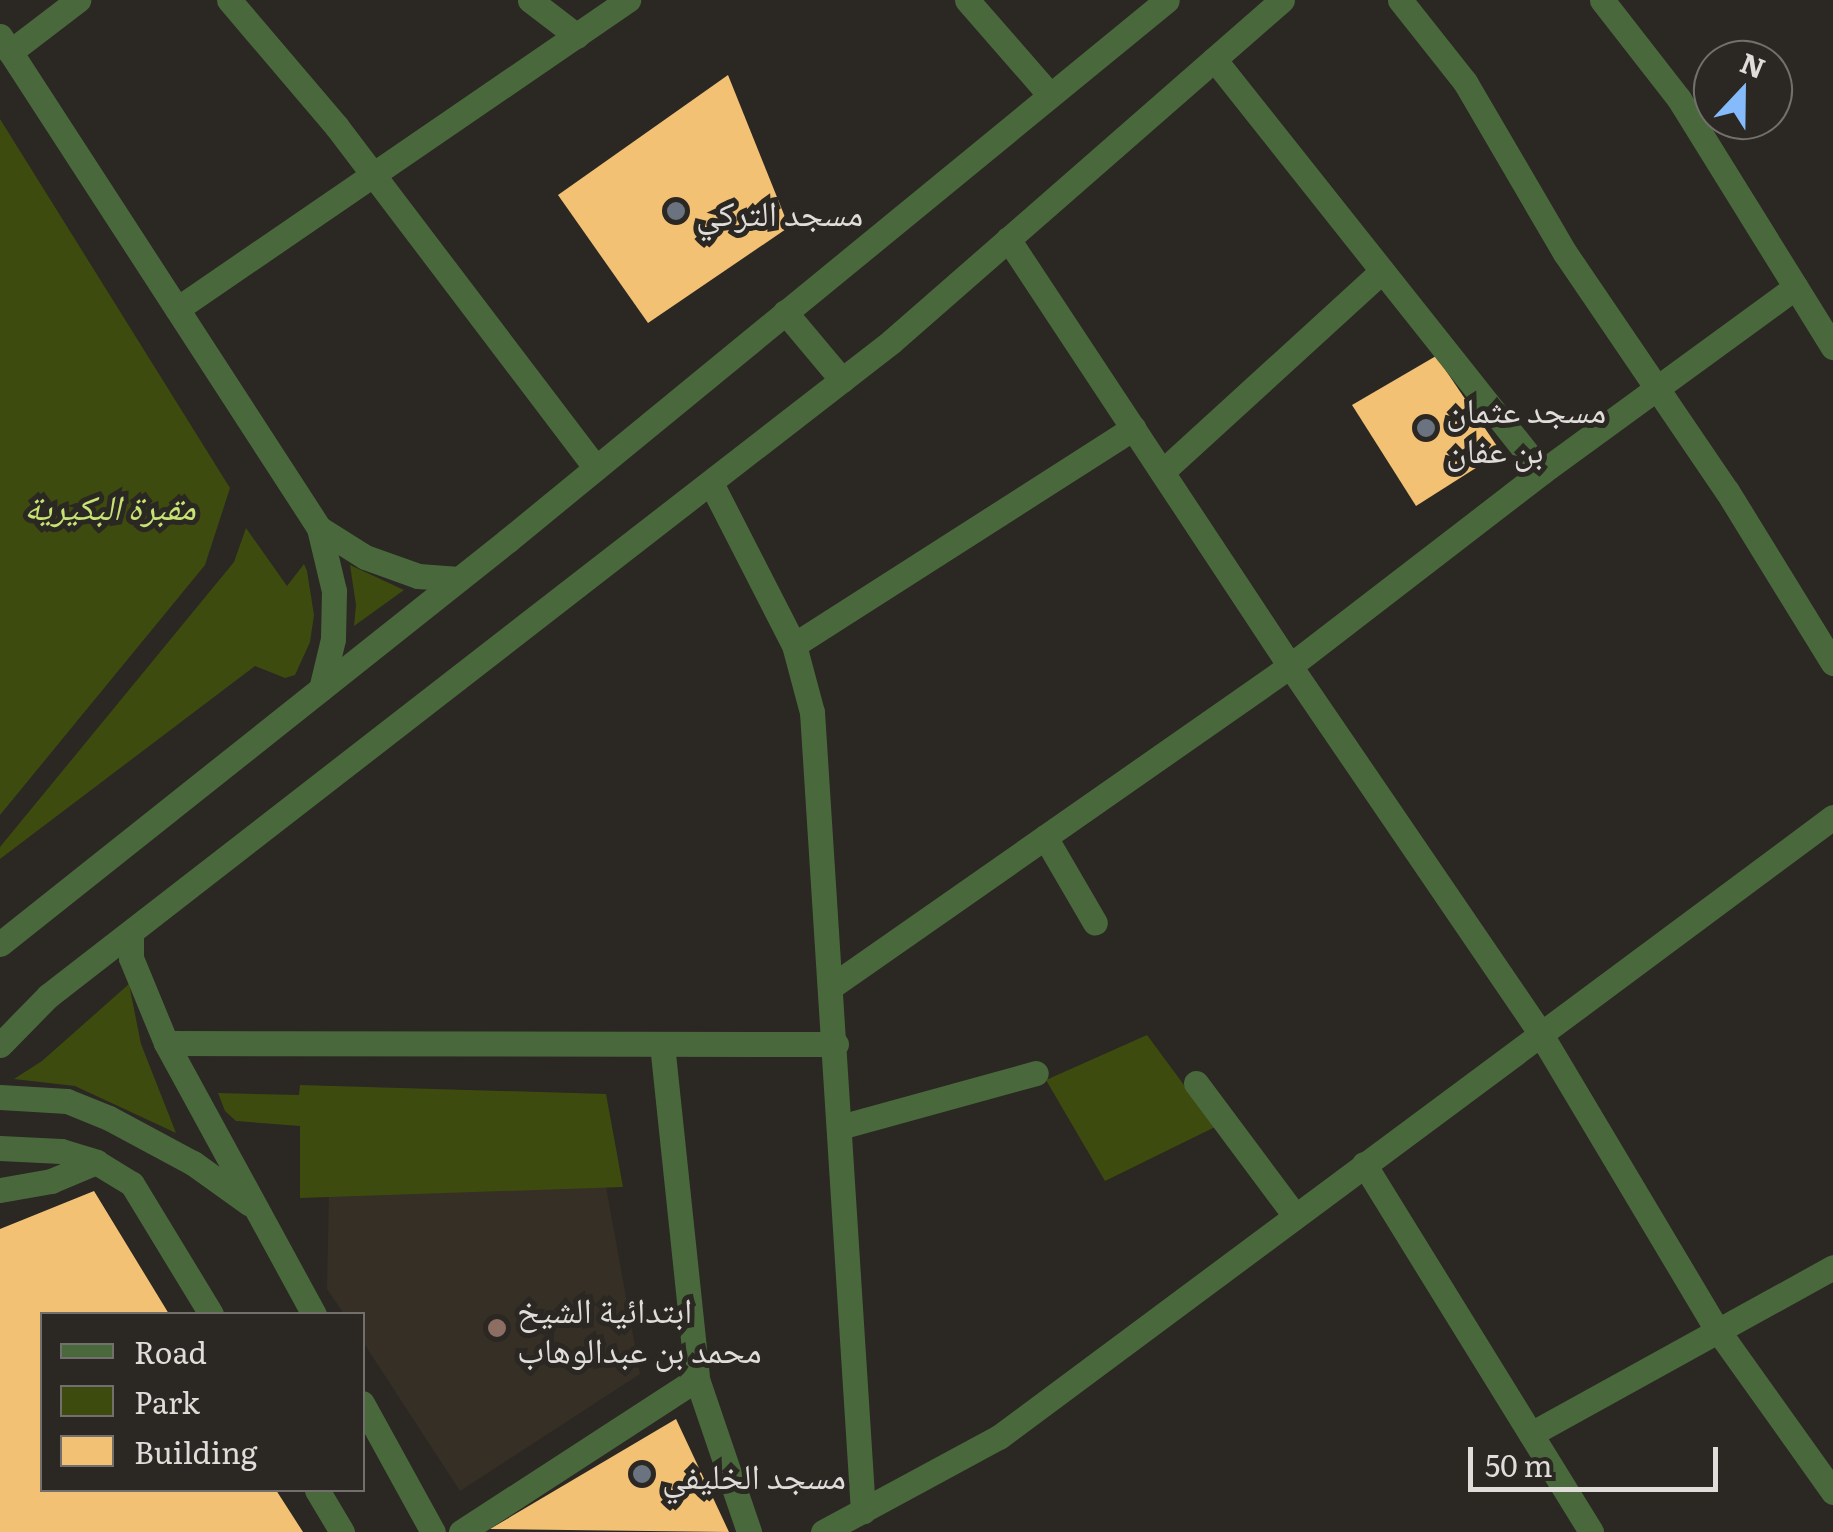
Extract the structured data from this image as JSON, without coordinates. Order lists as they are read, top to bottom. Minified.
{"parks":["مقبرة البكيرية"],"places":["مسجد التركي","مسجد عثمان بن عفان","ابتدائية الشيخ محمد بن عبدالوهاب","مسجد الخليفي"],"legend":["Road","Park","Building"],"scale_bar":"50 m","north":"top"}
